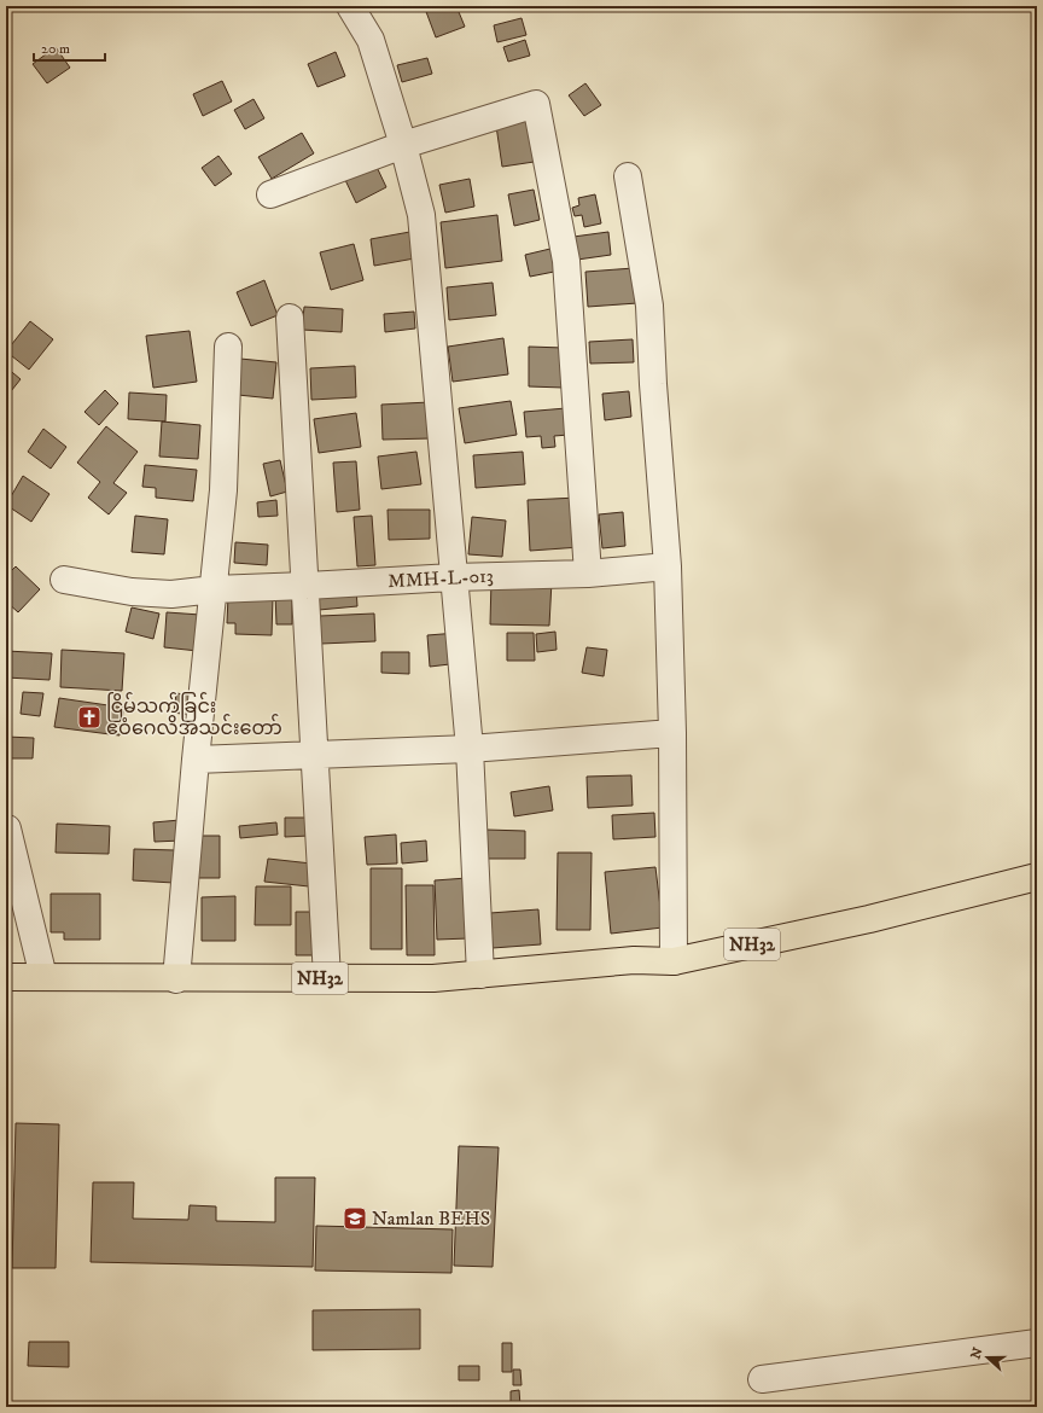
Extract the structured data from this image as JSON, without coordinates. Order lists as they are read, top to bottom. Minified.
{"streets":{"highway":["NH32"],"street":["MMH-L-013"]},"places":{"church":["ငြိမ်သက်ခြင်း ဧဝံဂေလိအသင်းတော်"],"school or university":["Namlan BEHS"]},"scale_bar":"20 m","north":"left"}
